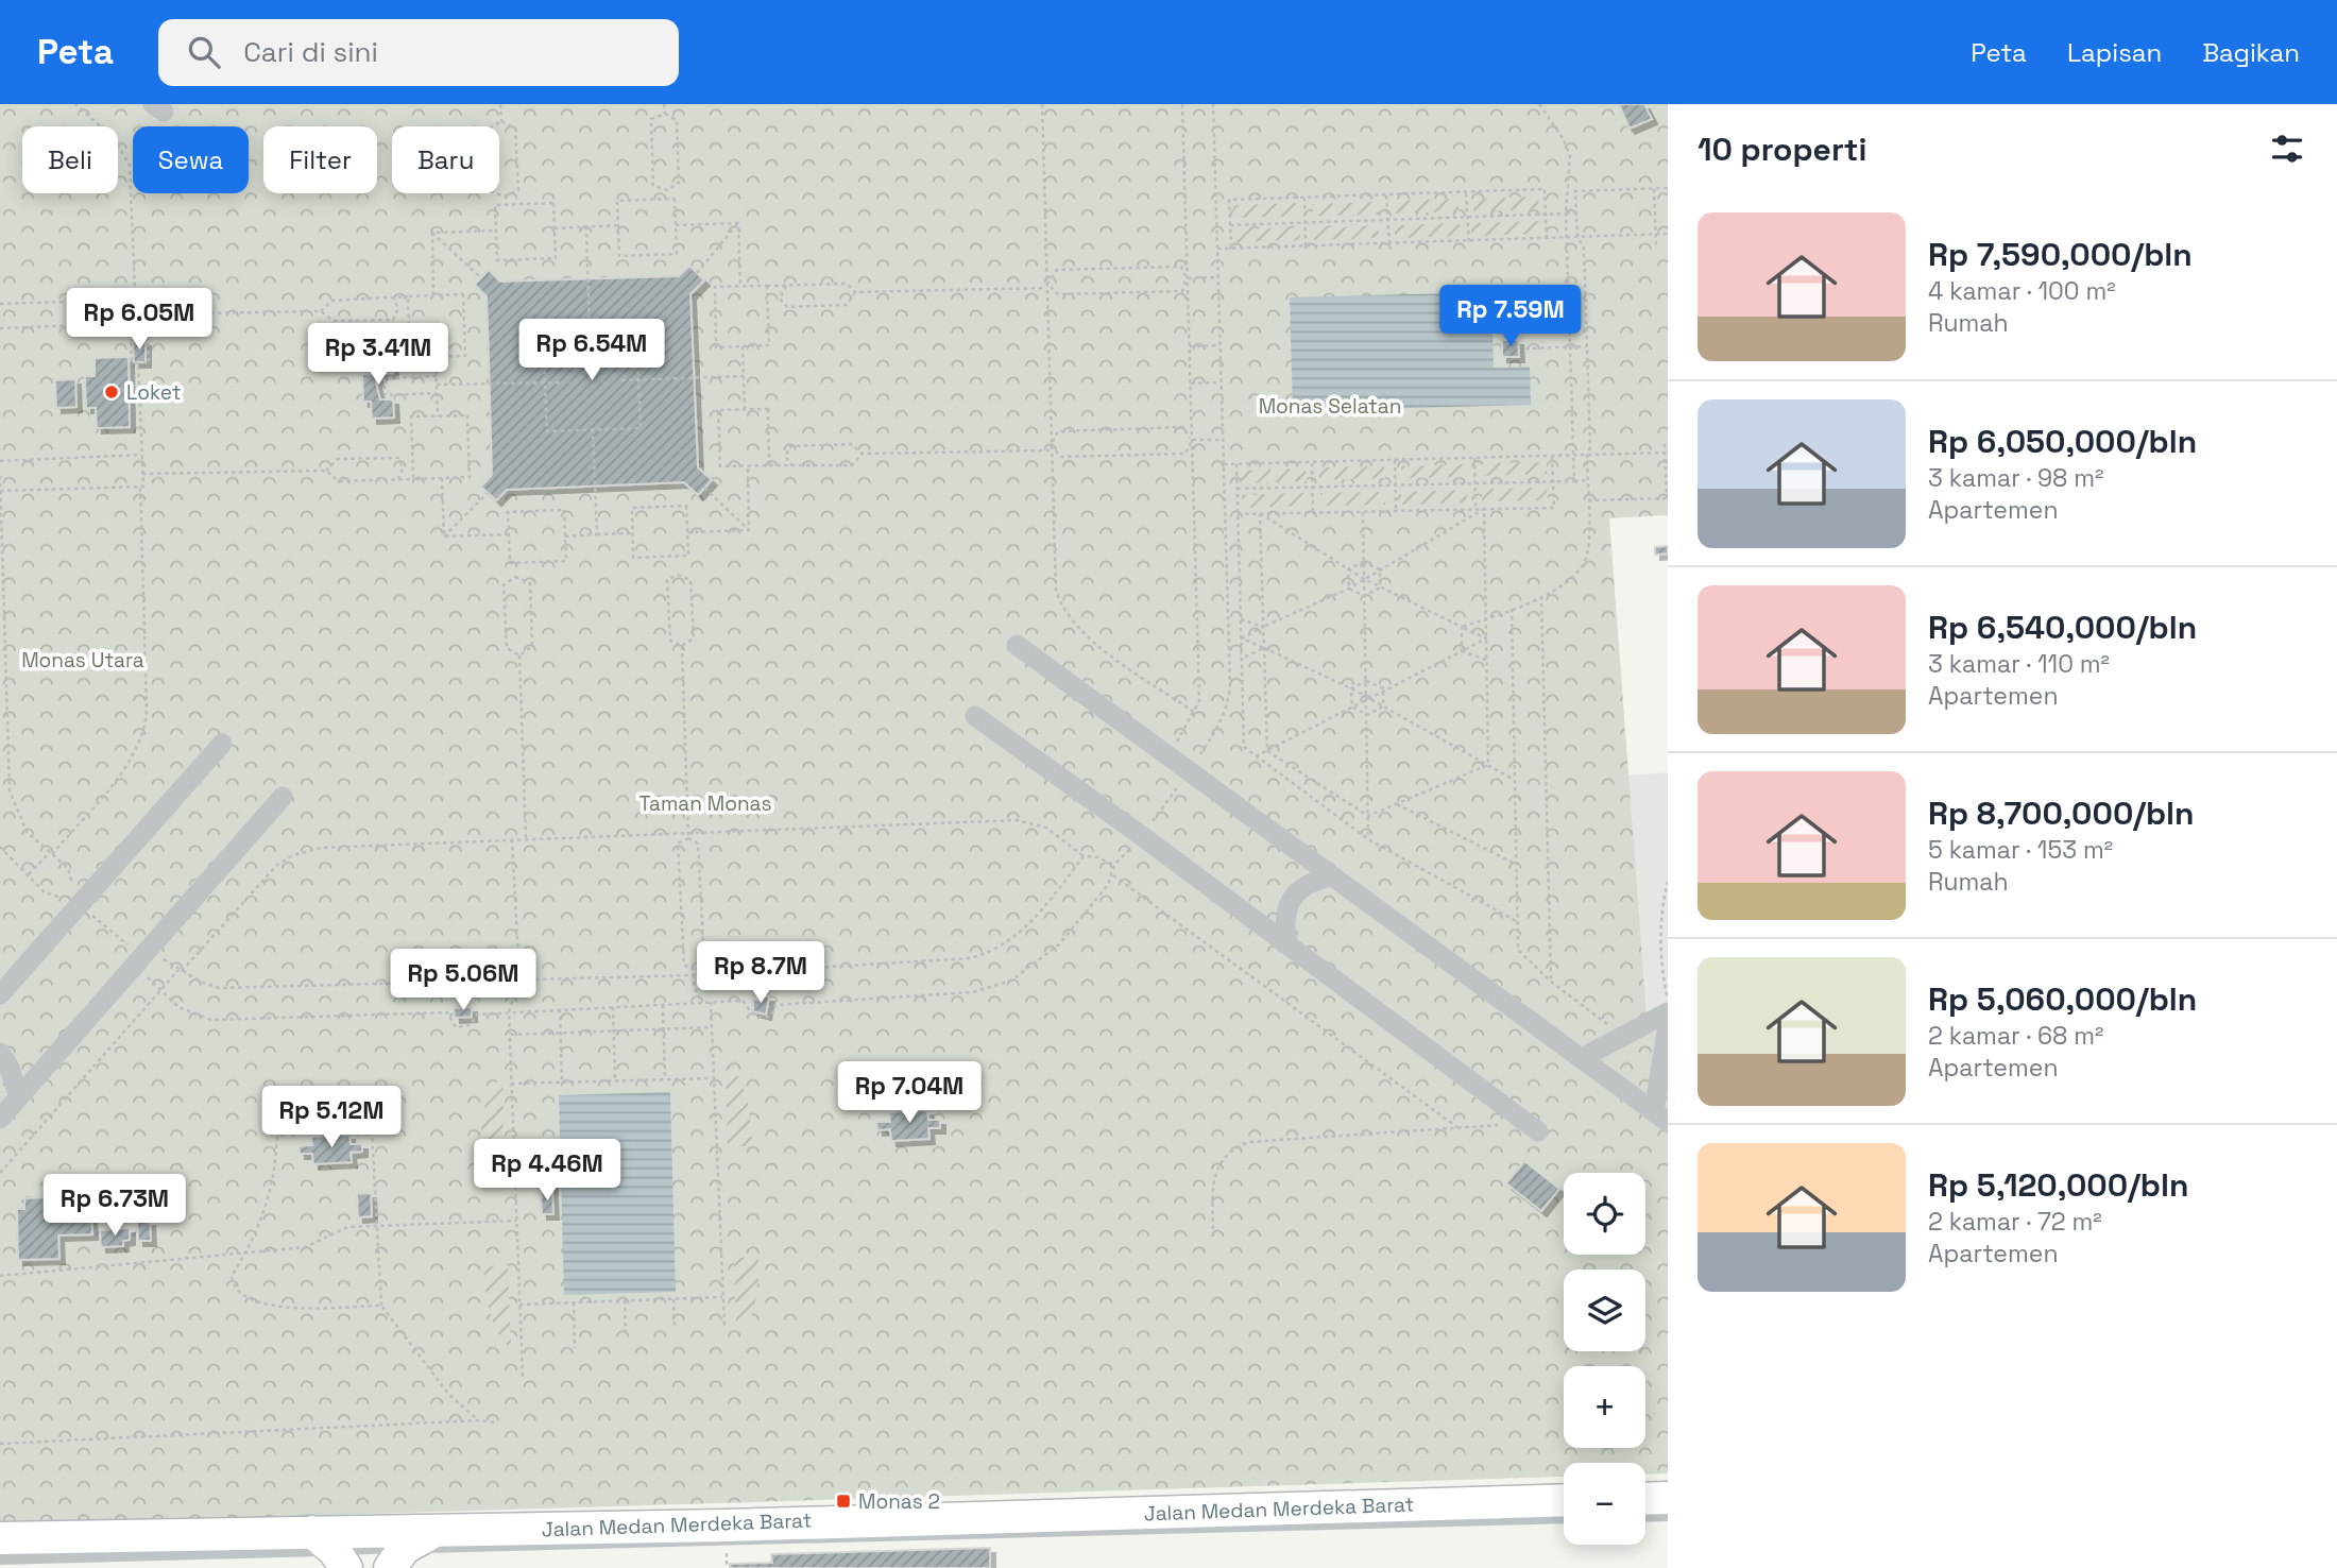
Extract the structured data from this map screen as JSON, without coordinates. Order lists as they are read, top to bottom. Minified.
{"streets":{"main road":["Jalan Medan Merdeka Barat"]},"parks":["Monas Selatan","Monas Utara","Taman Monas"],"places":{"other":["Loket"],"transit":["Monas 2"]},"page":{"header":"Peta","search":"Cari di sini","nav":["Peta","Lapisan","Bagikan"],"heading":"10 properti","chip":["Beli","Sewa","Filter","Baru"],"list":[{"name":"Rp 7,590,000/bln","note":"4 kamar · 100 m² · Rumah"},{"name":"Rp 6,050,000/bln","note":"3 kamar · 98 m² · Apartemen"},{"name":"Rp 6,540,000/bln","note":"3 kamar · 110 m² · Apartemen"},{"name":"Rp 8,700,000/bln","note":"5 kamar · 153 m² · Rumah"},{"name":"Rp 5,060,000/bln","note":"2 kamar · 68 m² · Apartemen"},{"name":"Rp 5,120,000/bln","note":"2 kamar · 72 m² · Apartemen"}],"price":["Rp 7.59M","Rp 6.05M","Rp 6.54M","Rp 3.41M","Rp 8.7M","Rp 5.06M","Rp 7.04M","Rp 5.12M","Rp 4.46M","Rp 6.73M"],"map_buttons":["+","−"]}}
